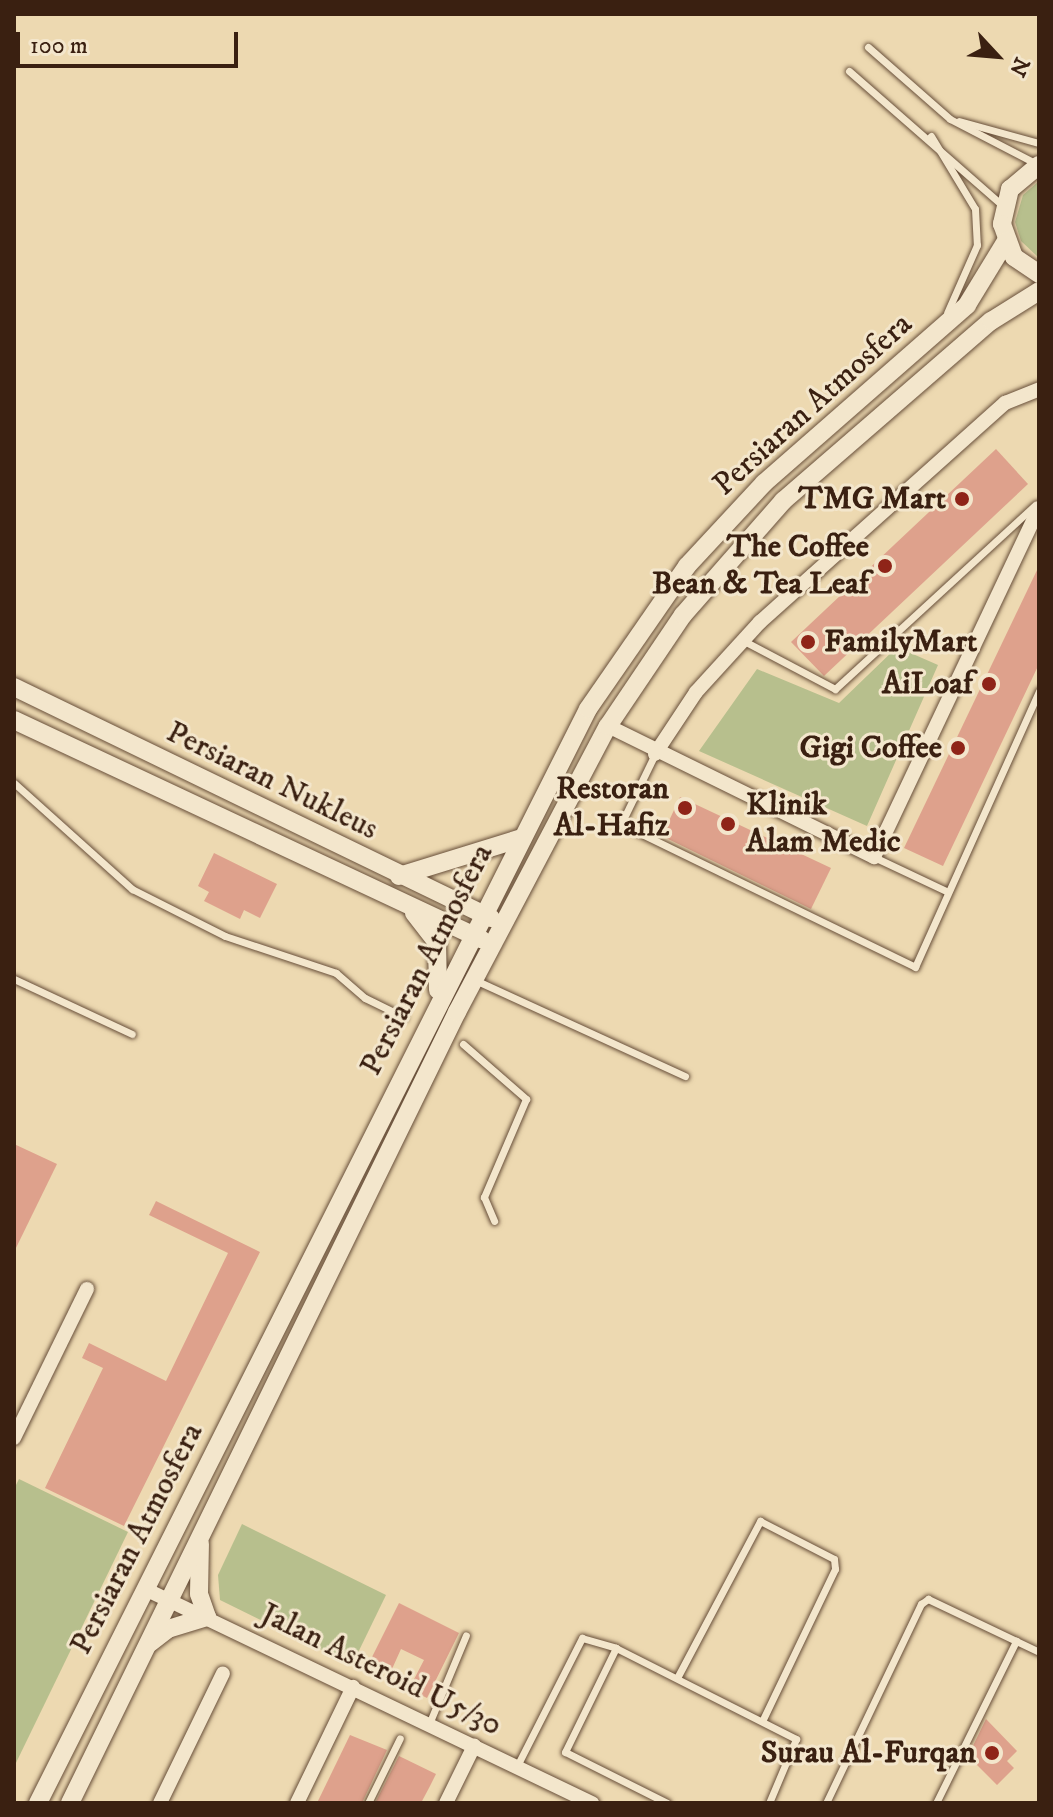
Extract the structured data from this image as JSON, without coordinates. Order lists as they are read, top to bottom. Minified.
{"streets":{"street":["Persiaran Atmosfera","Persiaran Nukleus","Jalan Asteroid U5/30"]},"crossings":[["Persiaran Atmosfera","Persiaran Nukleus"],["Persiaran Atmosfera","Jalan Asteroid U5/30"]],"places":["TMG Mart","The Coffee Bean & Tea Leaf","FamilyMart","AiLoaf","Gigi Coffee","Restoran Al-Hafiz","Klinik Alam Medic","Surau Al-Furqan"],"scale_bar":"100 m","north":"bottom right"}
